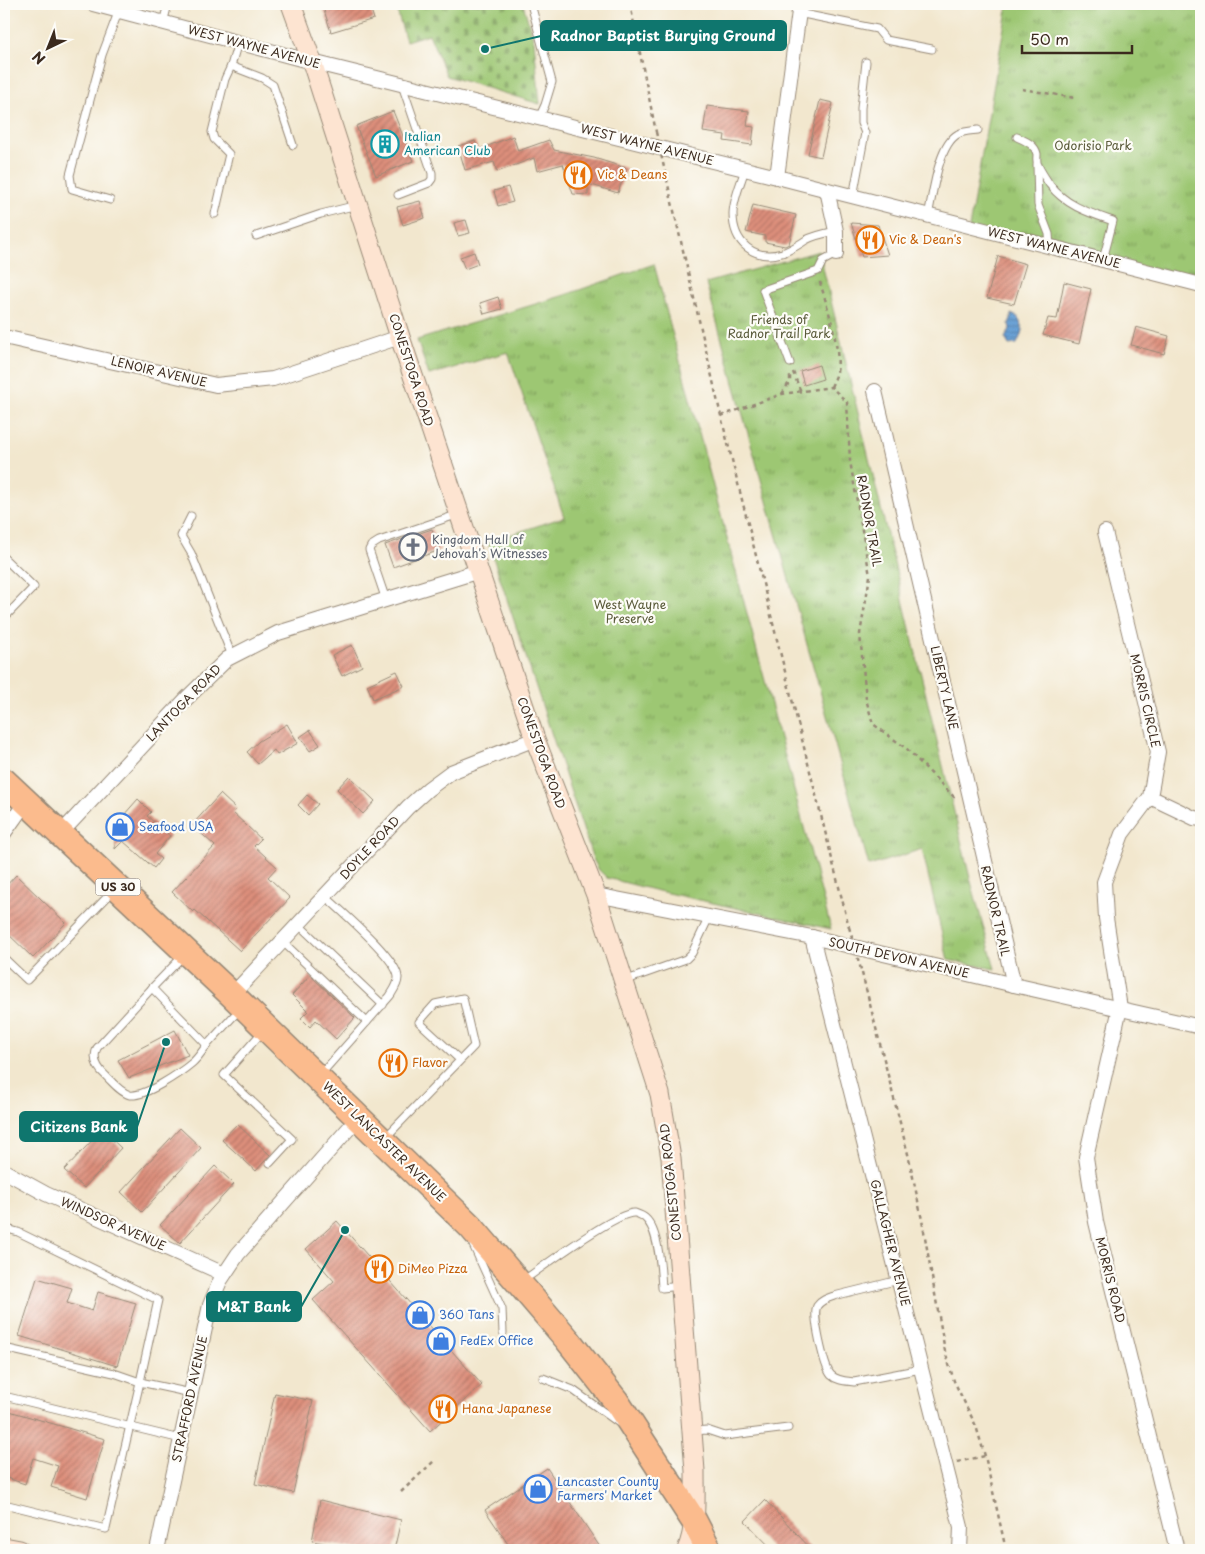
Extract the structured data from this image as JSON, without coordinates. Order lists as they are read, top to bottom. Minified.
{"streets":{"highway":["US 30","WEST LANCASTER AVENUE"],"main road":["CONESTOGA ROAD"],"street":["WEST WAYNE AVENUE","LENOIR AVENUE","LIBERTY LANE","MORRIS CIRCLE","LANTOGA ROAD","DOYLE ROAD","SOUTH DEVON AVENUE","WINDSOR AVENUE","GALLAGHER AVENUE","MORRIS ROAD","STRAFFORD AVENUE"],"path":["RADNOR TRAIL"]},"crossings":[["WEST WAYNE AVENUE","CONESTOGA ROAD"],["CONESTOGA ROAD","LENOIR AVENUE"],["CONESTOGA ROAD","LANTOGA ROAD"],["CONESTOGA ROAD","DOYLE ROAD"],["CONESTOGA ROAD","SOUTH DEVON AVENUE"],["CONESTOGA ROAD","WEST LANCASTER AVENUE"],["LIBERTY LANE","SOUTH DEVON AVENUE"],["MORRIS CIRCLE","SOUTH DEVON AVENUE"],["MORRIS CIRCLE","MORRIS ROAD"],["LANTOGA ROAD","WEST LANCASTER AVENUE"],["DOYLE ROAD","WEST LANCASTER AVENUE"],["SOUTH DEVON AVENUE","GALLAGHER AVENUE"],["SOUTH DEVON AVENUE","MORRIS ROAD"],["WEST LANCASTER AVENUE","STRAFFORD AVENUE"],["WINDSOR AVENUE","STRAFFORD AVENUE"]],"parks":["Odorisio Park","Friends of Radnor Trail Park","West Wayne Preserve"],"places":{"other":["Radnor Baptist Burying Ground","Citizens Bank","M&T Bank"],"building":["Italian American Club"],"restaurant":["Vic & Deans","Vic & Dean's","Flavor","DiMeo Pizza","Hana Japanese"],"church":["Kingdom Hall of Jehovah's Witnesses"],"shop":["Seafood USA","360 Tans","FedEx Office","Lancaster County Farmers' Market"]},"scale_bar":"50 m","north":"bottom left"}
